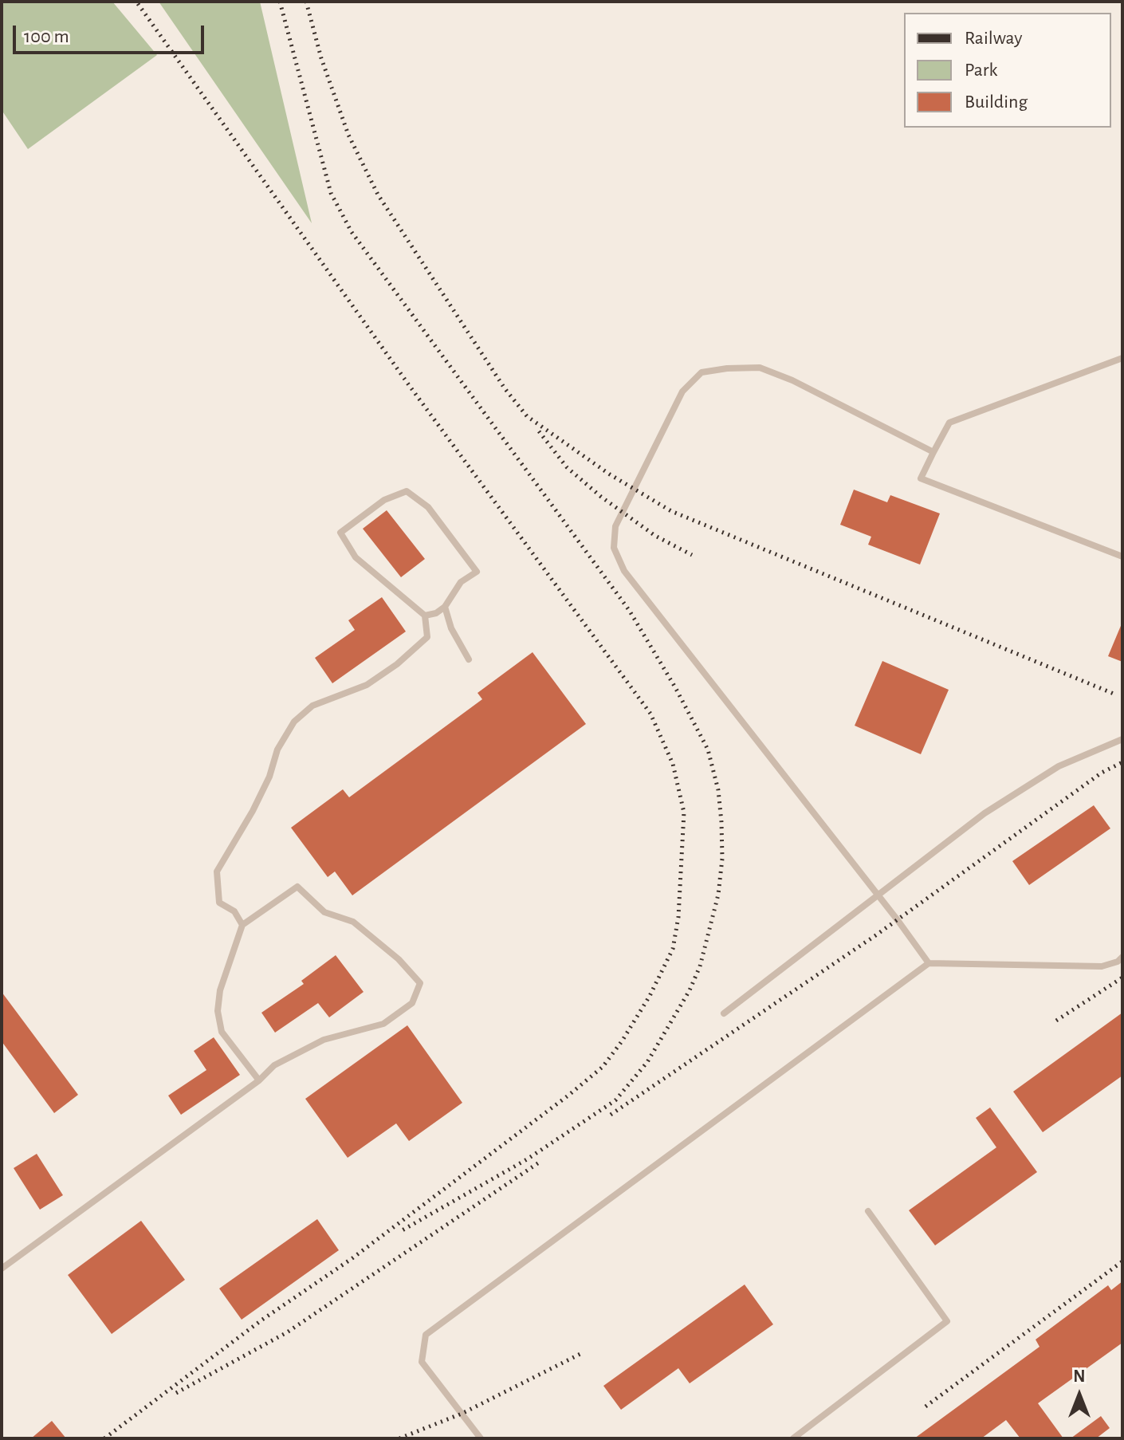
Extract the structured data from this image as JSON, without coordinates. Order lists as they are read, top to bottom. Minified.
{"legend":["Railway","Park","Building"],"scale_bar":"100 m","north":"top"}
